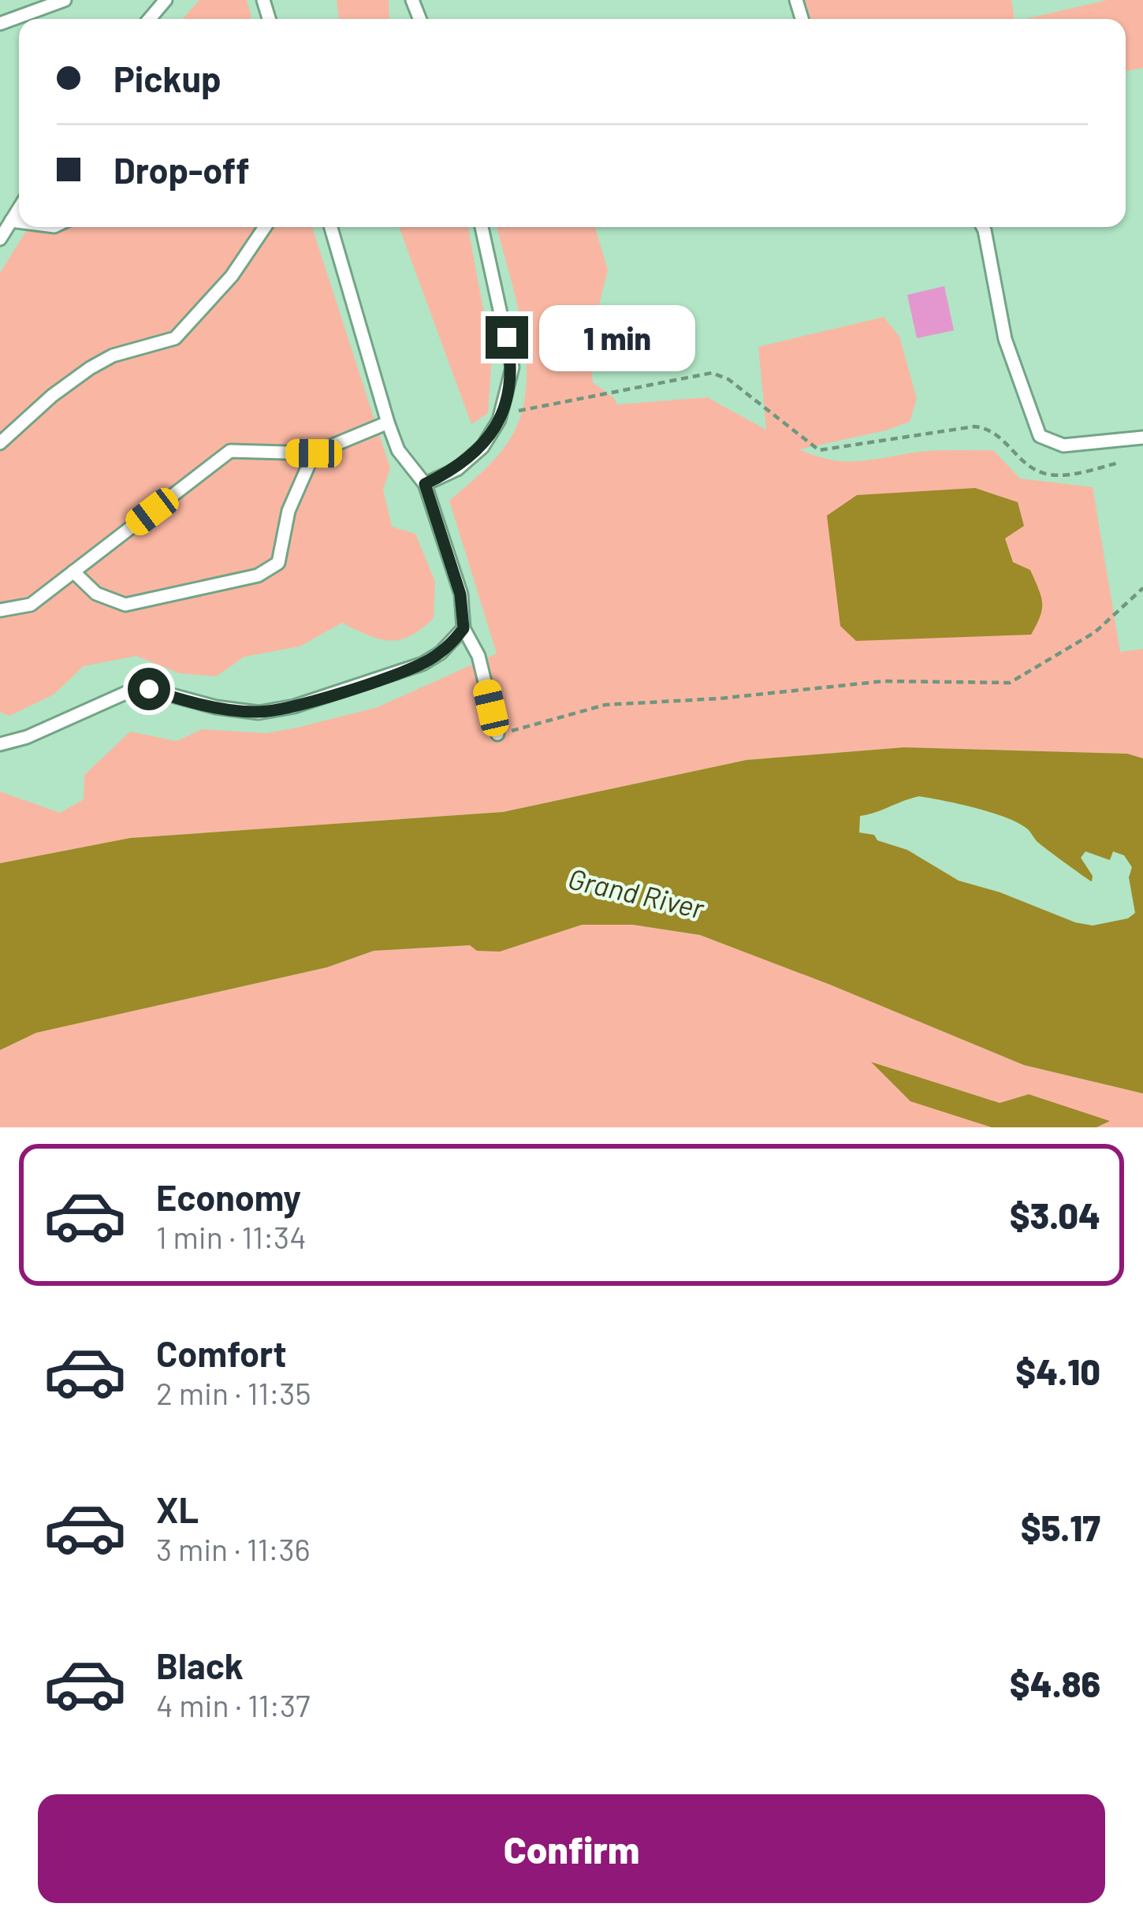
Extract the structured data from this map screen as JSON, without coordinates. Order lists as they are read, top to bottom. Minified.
{"water":["Grand River"],"page":{"banner":["Pickup","Drop-off"],"bubble":"1 min","list":[{"name":"Economy","note":"1 min · 11:34","value":"$3.04"},{"name":"Comfort","note":"2 min · 11:35","value":"$4.10"},{"name":"XL","note":"3 min · 11:36","value":"$5.17"},{"name":"Black","note":"4 min · 11:37","value":"$4.86"}],"buttons":"Confirm"}}
